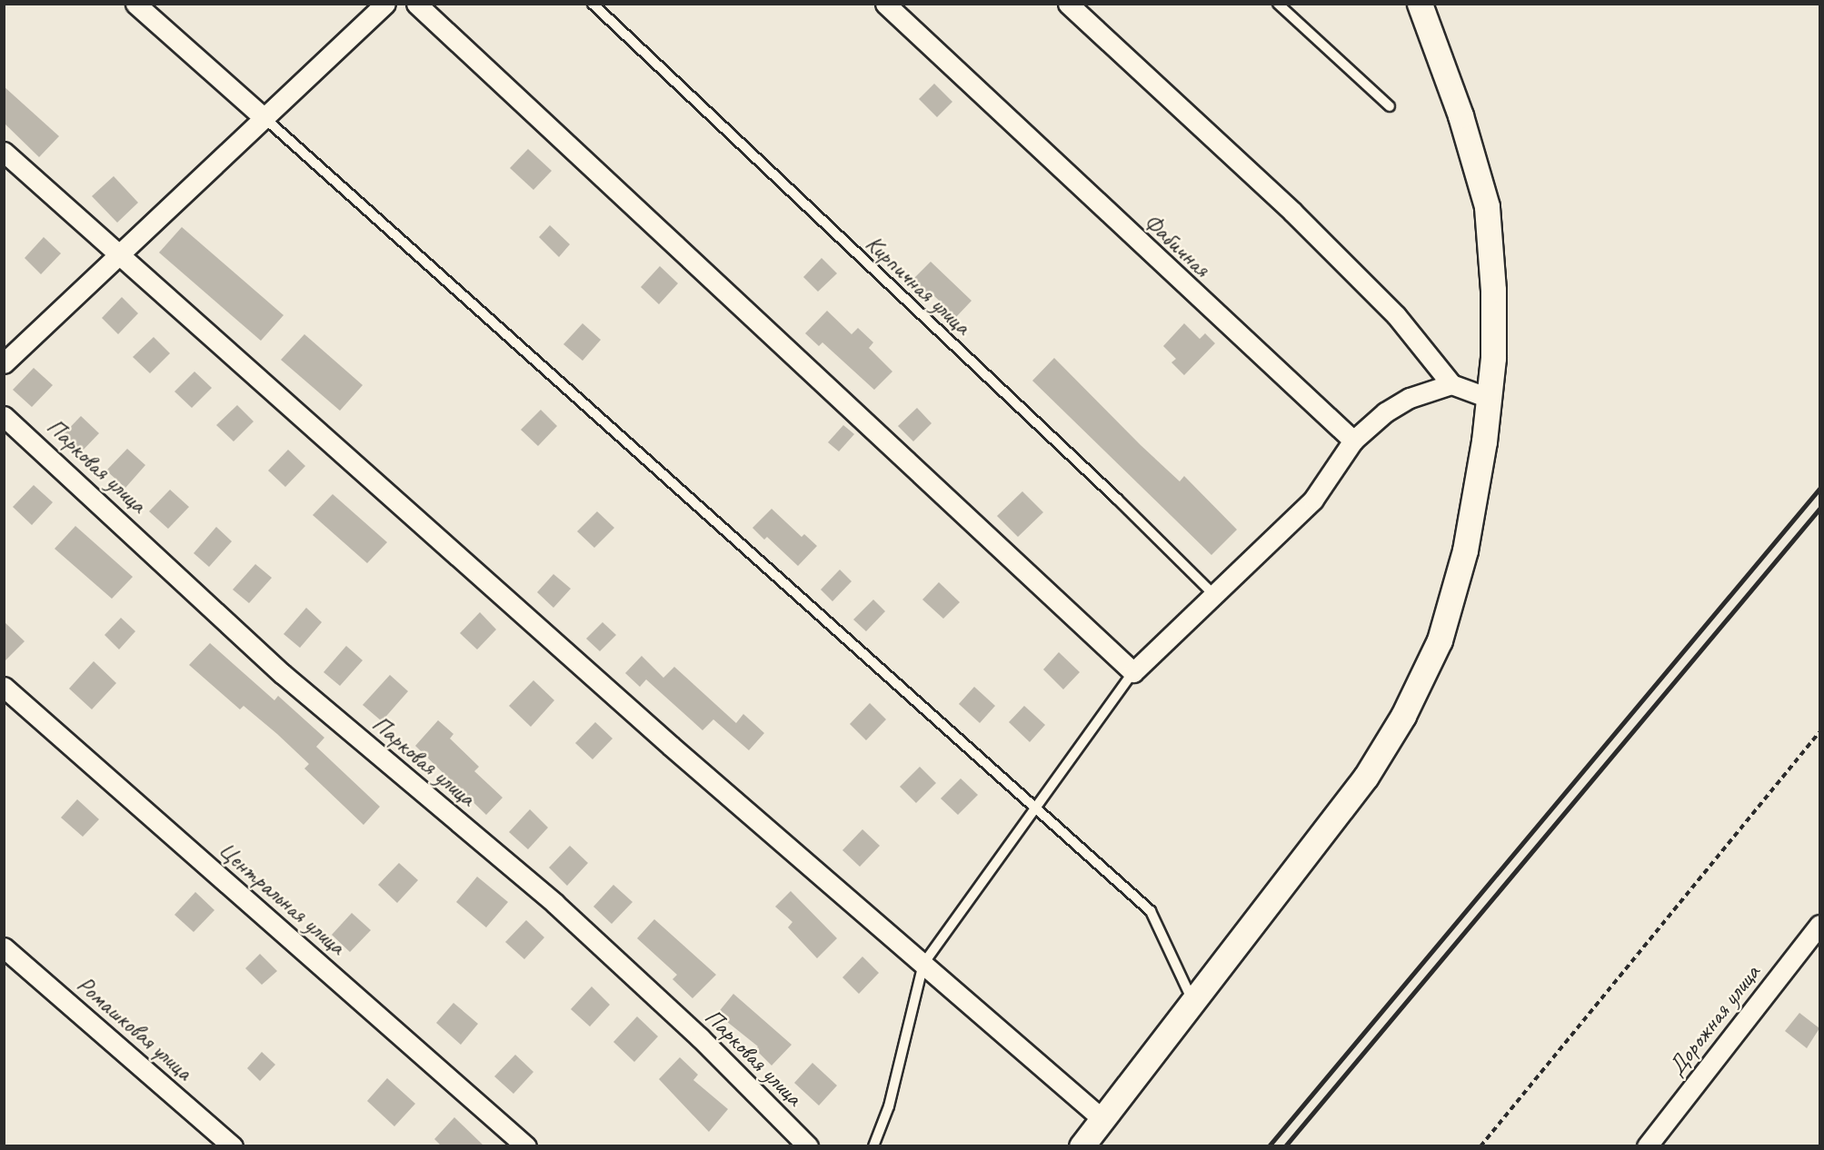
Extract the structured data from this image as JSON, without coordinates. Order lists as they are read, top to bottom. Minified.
{"streets":{"street":["Фабичная","Парковая улица","Центральная улица","Дорожная улица","Ромашковая улица"],"lane":["Кирпичная улица"]}}
